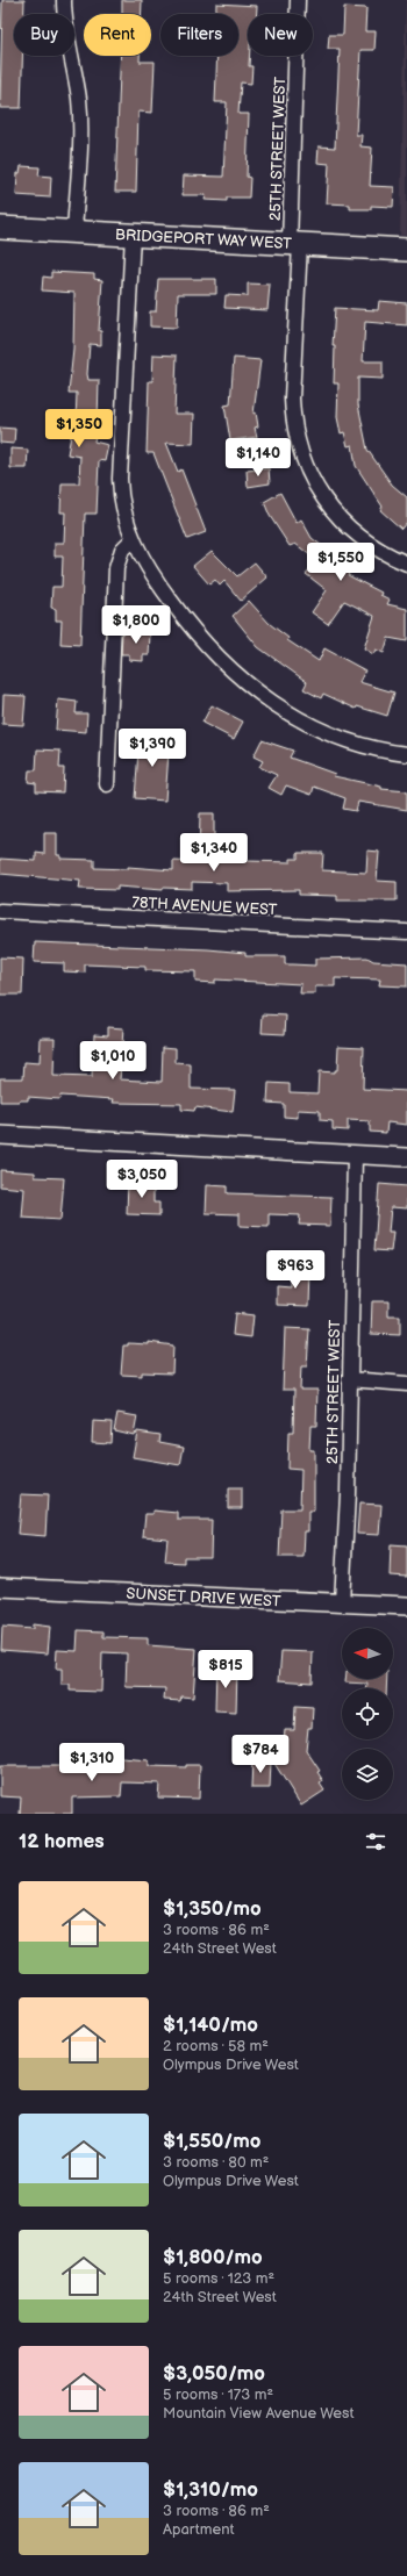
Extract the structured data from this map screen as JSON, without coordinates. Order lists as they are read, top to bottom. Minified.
{"streets":{"main road":["BRIDGEPORT WAY WEST"],"street":["25TH STREET WEST","78TH AVENUE WEST","SUNSET DRIVE WEST"]},"crossings":[["25TH STREET WEST","BRIDGEPORT WAY WEST"],["25TH STREET WEST","SUNSET DRIVE WEST"]],"north":"left","page":{"chip":["Buy","Rent","Filters","New"],"price":["$1,350","$1,140","$1,550","$1,800","$1,390","$1,340","$1,010","$3,050","$963","$815","$784","$1,310"],"heading":"12 homes","list":[{"name":"$1,350/mo","note":"3 rooms · 86 m² · 24th Street West"},{"name":"$1,140/mo","note":"2 rooms · 58 m² · Olympus Drive West"},{"name":"$1,550/mo","note":"3 rooms · 80 m² · Olympus Drive West"},{"name":"$1,800/mo","note":"5 rooms · 123 m² · 24th Street West"},{"name":"$3,050/mo","note":"5 rooms · 173 m² · Mountain View Avenue West"},{"name":"$1,310/mo","note":"3 rooms · 86 m² · Apartment"}]}}
